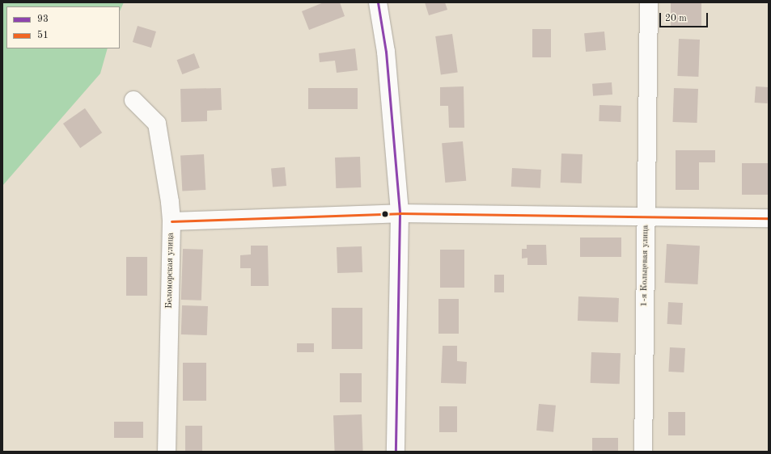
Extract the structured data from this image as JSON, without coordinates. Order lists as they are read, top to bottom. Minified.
{"streets":{"street":["1-я Кольцевая улица","Беломорская улица"]},"lines":["transit line 93","transit line 51"],"legend":["93","51"],"scale_bar":"20 m"}
